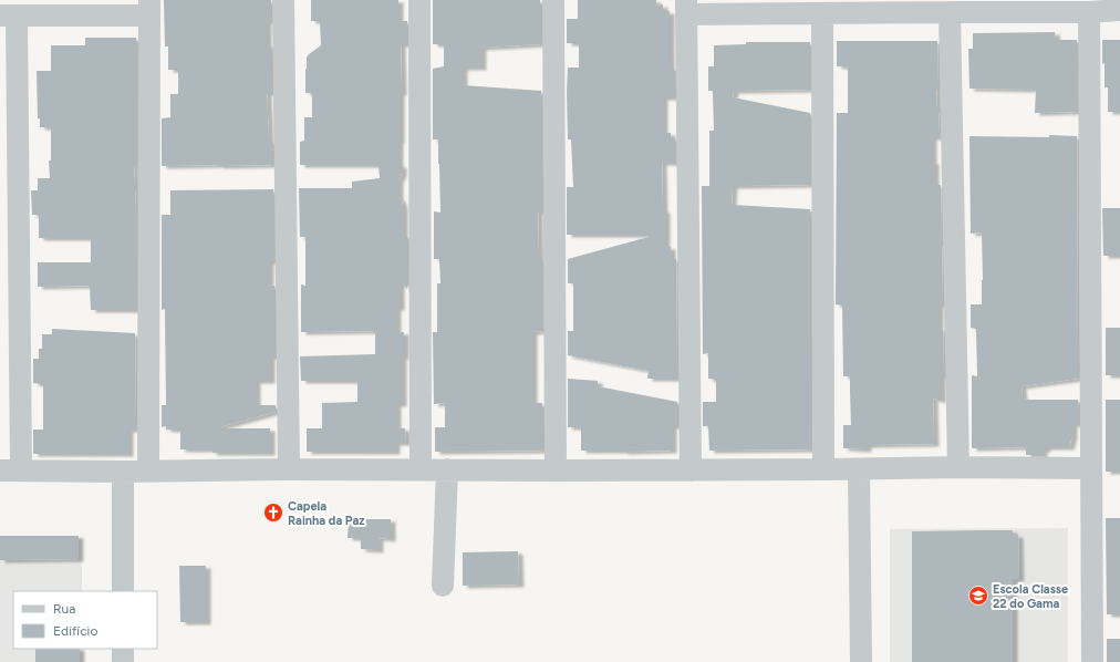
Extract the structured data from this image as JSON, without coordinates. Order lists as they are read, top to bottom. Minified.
{"places":{"church":["Capela Rainha da Paz"],"school or university":["Escola Classe 22 do Gama"]},"legend":["Rua","Edifício"]}
